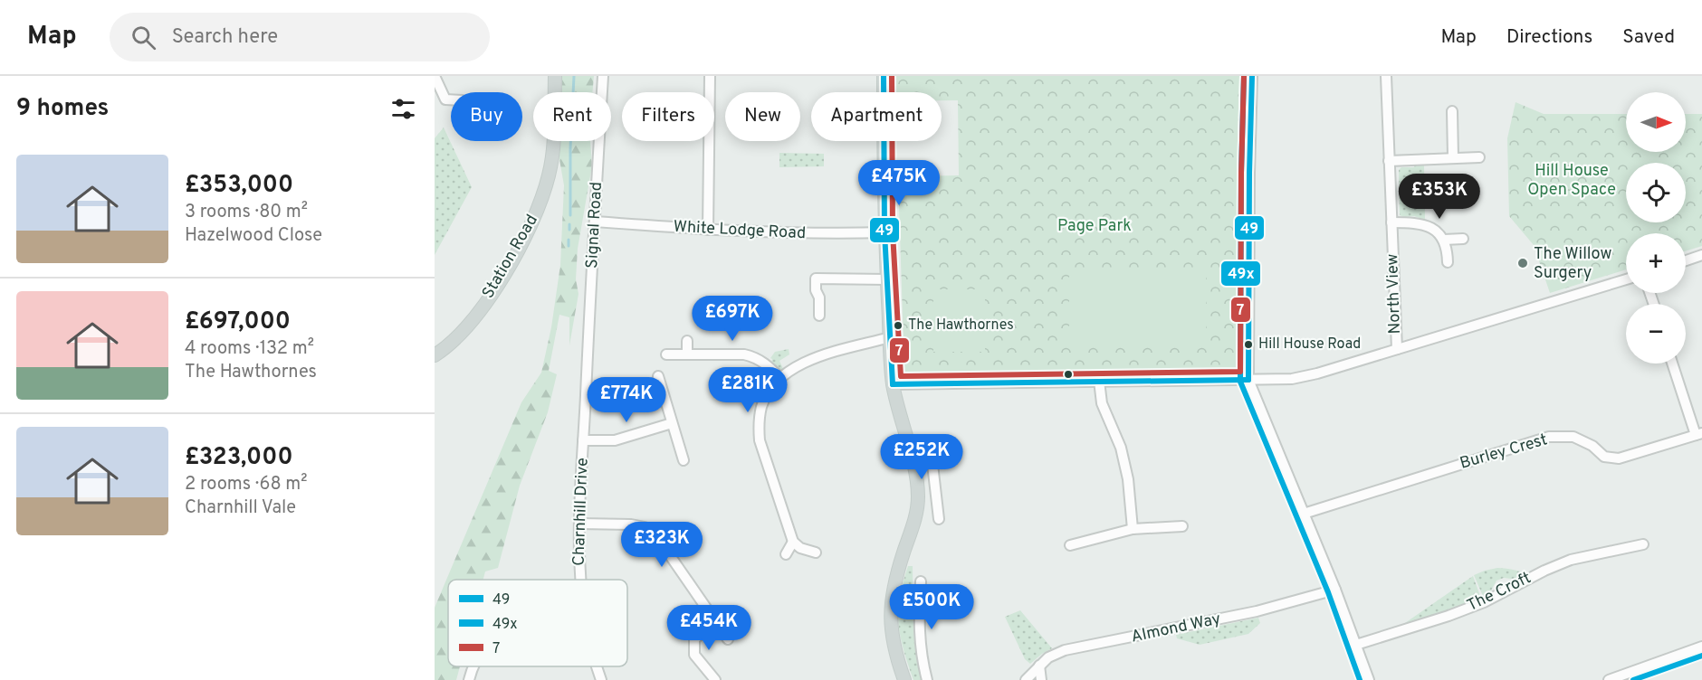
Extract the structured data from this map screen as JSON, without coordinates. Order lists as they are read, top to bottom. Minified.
{"streets":{"main road":["Station Road"],"street":["Signal Road","White Lodge Road","North View","Burley Crest","Charnhill Drive","The Croft","Almond Way"]},"crossings":[["Signal Road","White Lodge Road"],["Signal Road","Charnhill Drive"]],"parks":["Hill House Open Space","Page Park"],"places":["The Willow Surgery","The Hawthornes","Hill House Road"],"lines":["transit line 49","transit line 49x","transit line 7"],"legend":["49","49x","7"],"north":"right","page":{"header":"Map","search":"Search here","nav":["Map","Directions","Saved"],"heading":"9 homes","map_buttons":["+","−"],"chip":["Buy","Rent","Filters","New","Apartment"],"list":[{"name":"£353,000","note":"3 rooms · 80 m² · Hazelwood Close"},{"name":"£697,000","note":"4 rooms · 132 m² · The Hawthornes"},{"name":"£323,000","note":"2 rooms · 68 m² · Charnhill Vale"}],"price":["£475K","£353K","£697K","£281K","£774K","£252K","£323K","£500K","£454K"]}}
